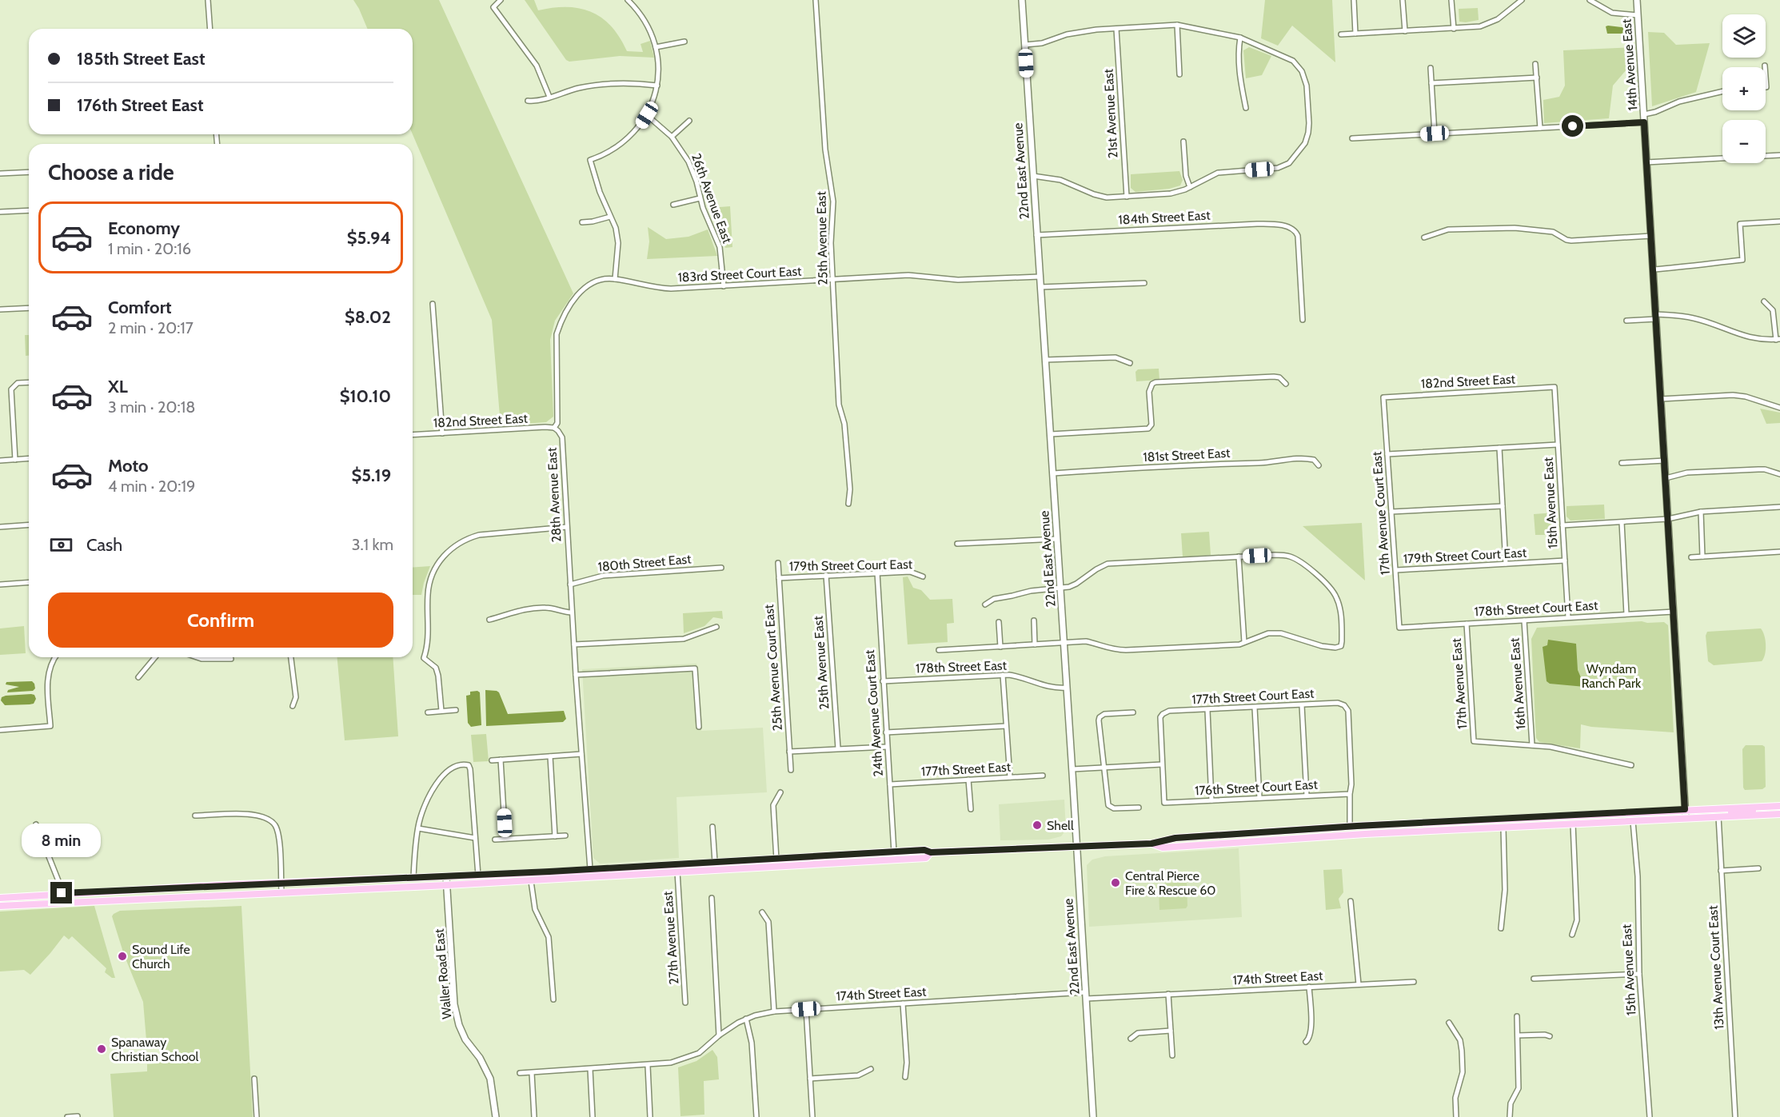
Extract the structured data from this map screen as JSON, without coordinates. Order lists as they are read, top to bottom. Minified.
{"streets":{"street":["14th Avenue East","21st Avenue East","22nd East Avenue","26th Avenue East","184th Street East","25th Avenue East","183rd Street Court East","182nd Street East","181st Street East","28th Avenue East","15th Avenue East","17th Avenue Court East","179th Street Court East","180th Street East","178th Street Court East","178th Street East","25th Avenue Court East","17th Avenue East","16th Avenue East","177th Street Court East","24th Avenue Court East","177th Street East","176th Street Court East","27th Avenue East","13th Avenue Court East","Waller Road East","174th Street East"]},"crossings":[["14th Avenue East","178th Street Court East"],["22nd East Avenue","184th Street East"],["22nd East Avenue","183rd Street Court East"],["22nd East Avenue","181st Street East"],["22nd East Avenue","178th Street East"],["22nd East Avenue","174th Street East"],["26th Avenue East","183rd Street Court East"],["25th Avenue East","183rd Street Court East"],["25th Avenue East","179th Street Court East"],["183rd Street Court East","28th Avenue East"],["182nd Street East","28th Avenue East"],["182nd Street East","15th Avenue East"],["182nd Street East","17th Avenue Court East"],["28th Avenue East","180th Street East"],["15th Avenue East","179th Street Court East"],["15th Avenue East","178th Street Court East"],["17th Avenue Court East","179th Street Court East"],["17th Avenue Court East","178th Street Court East"],["179th Street Court East","25th Avenue Court East"],["179th Street Court East","24th Avenue Court East"],["178th Street Court East","17th Avenue East"],["178th Street Court East","16th Avenue East"],["178th Street East","24th Avenue Court East"],["17th Avenue East","16th Avenue East"],["177th Street Court East","176th Street Court East"],["24th Avenue Court East","177th Street East"]],"parks":["Wyndam Ranch Park"],"places":["Shell","Central Pierce Fire & Rescue 60","Sound Life Church","Spanaway Christian School"],"page":{"map_buttons":["+","−"],"banner":["185th Street East","176th Street East"],"heading":"Choose a ride","list":[{"name":"Economy","note":"1 min · 20:16","value":"$5.94"},{"name":"Comfort","note":"2 min · 20:17","value":"$8.02"},{"name":"XL","note":"3 min · 20:18","value":"$10.10"},{"name":"Moto","note":"4 min · 20:19","value":"$5.19"}],"pay":["Cash","3.1 km"],"buttons":"Confirm","bubble":"8 min"}}
